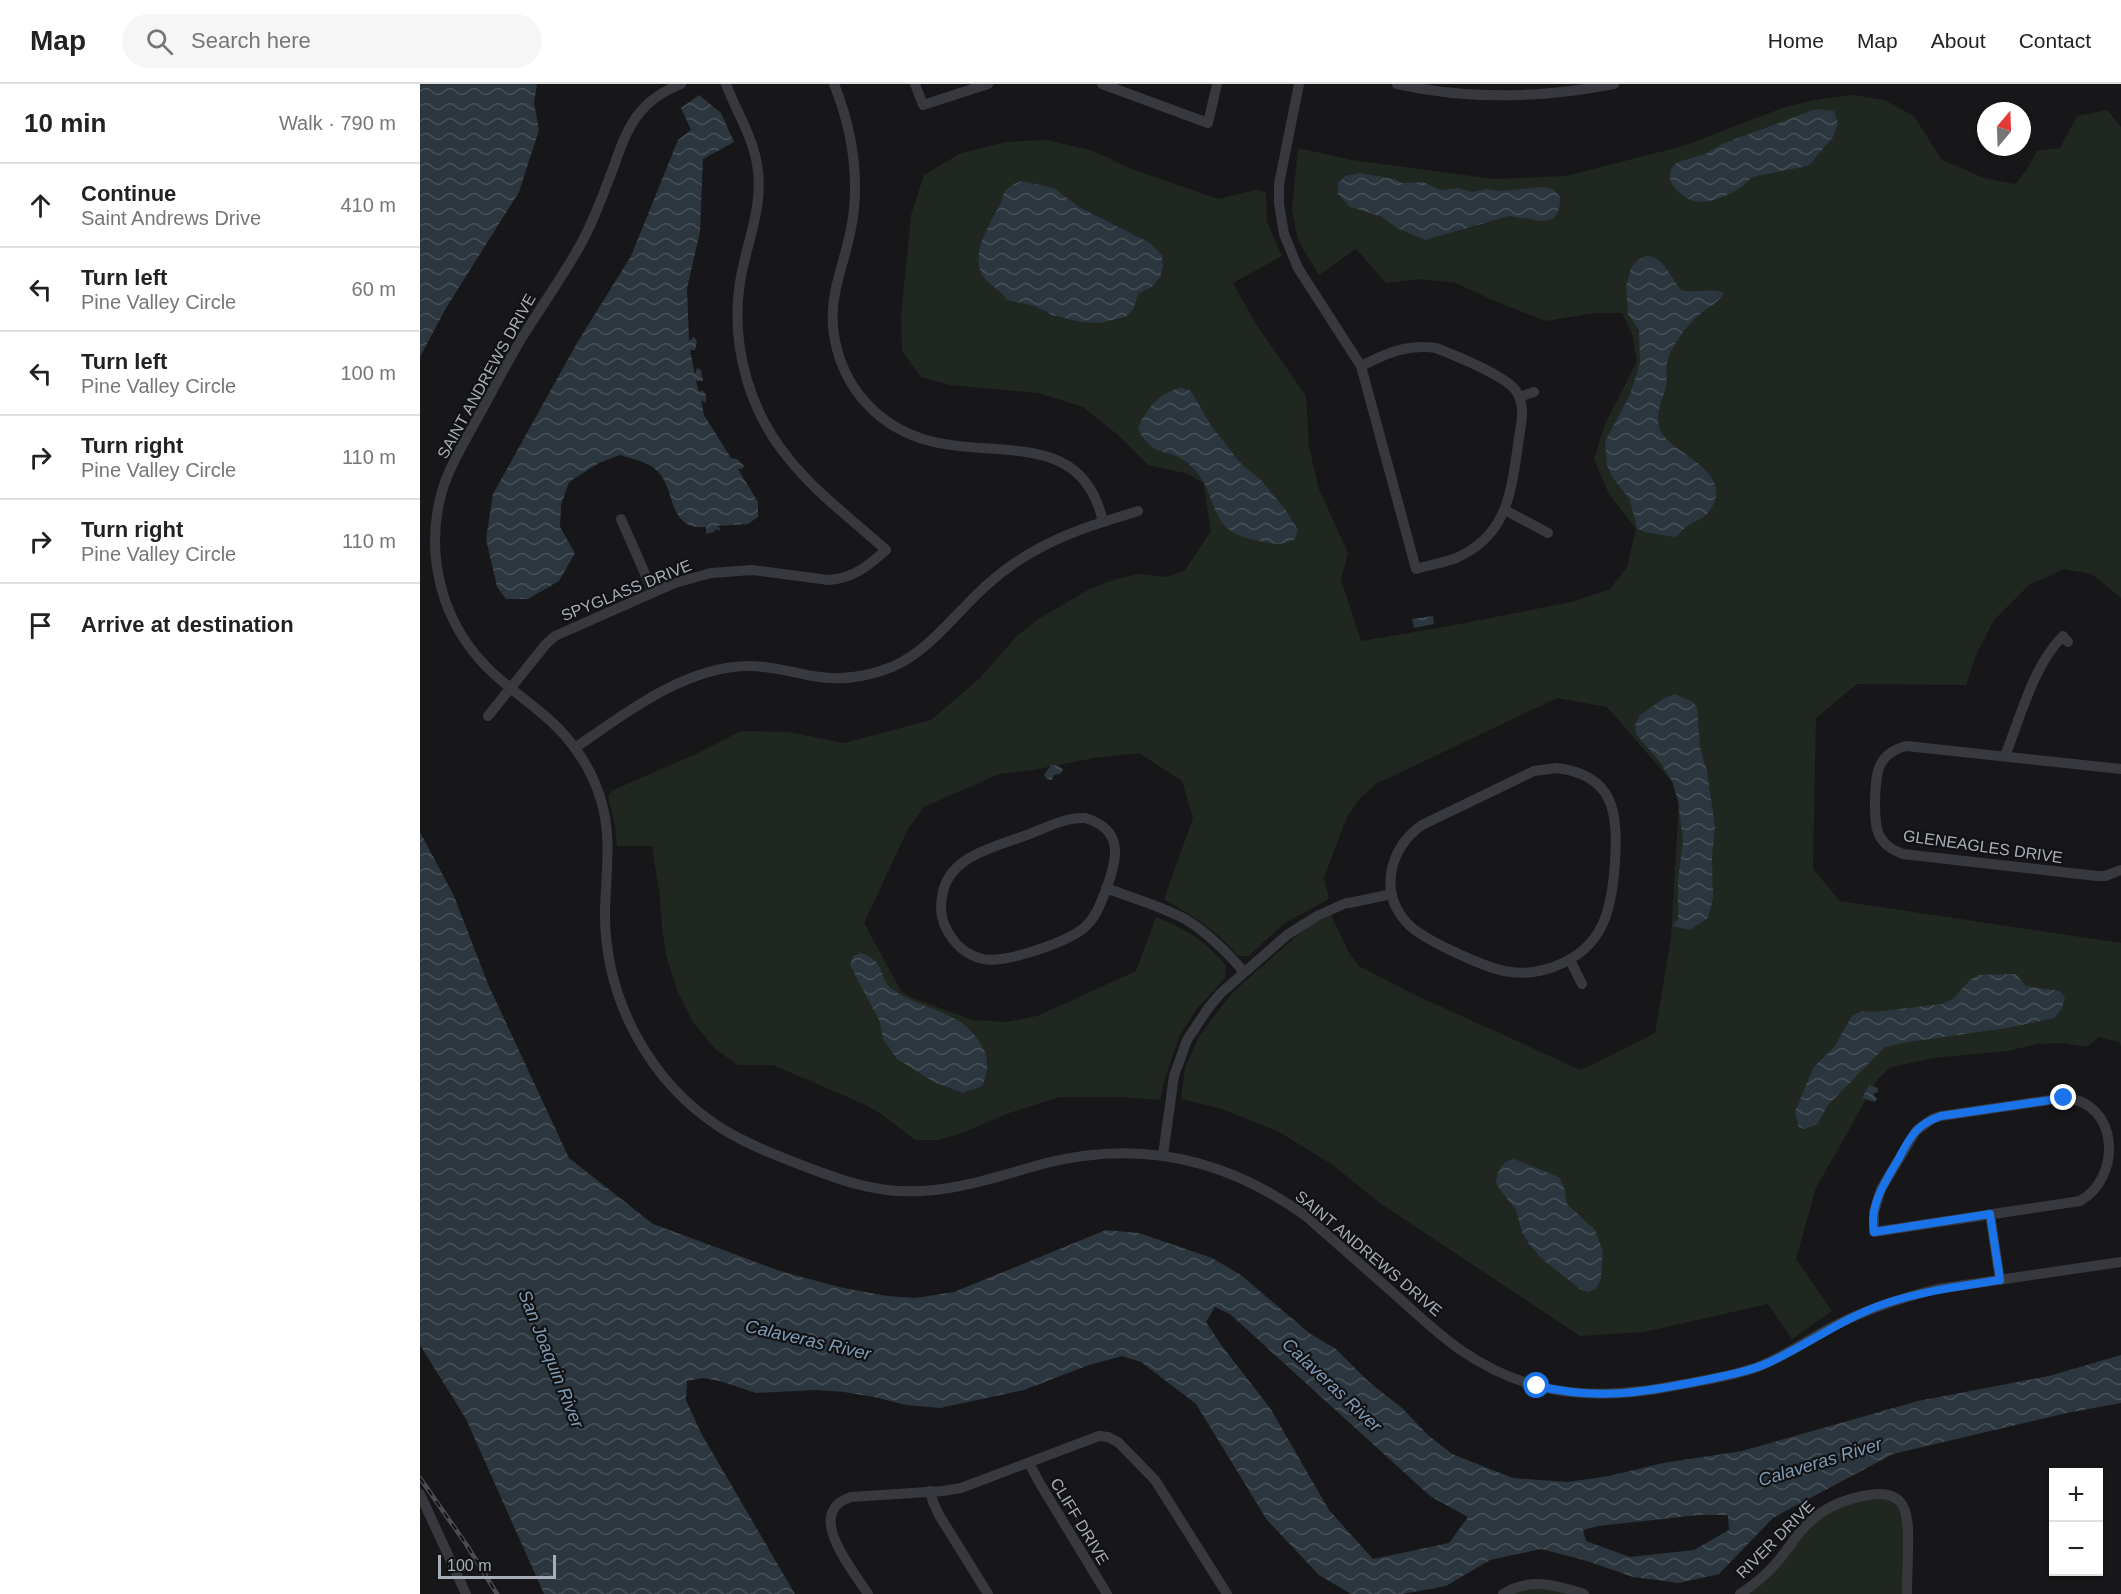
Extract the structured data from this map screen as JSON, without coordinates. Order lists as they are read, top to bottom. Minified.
{"streets":{"street":["SAINT ANDREWS DRIVE","SPYGLASS DRIVE","GLENEAGLES DRIVE","CLIFF DRIVE","RIVER DRIVE"]},"crossings":[["SAINT ANDREWS DRIVE","SPYGLASS DRIVE"]],"water":["Calaveras River","San Joaquin River"],"scale_bar":"100 m","north":"top","page":{"header":"Map","search":"Search here","nav":["Home","Map","About","Contact"],"heading":["10 min","Walk · 790 m"],"list":[["Continue","Saint Andrews Drive","410 m"],["Turn left","Pine Valley Circle","60 m"],["Turn left","Pine Valley Circle","100 m"],["Turn right","Pine Valley Circle","110 m"],["Turn right","Pine Valley Circle","110 m"],"Arrive at destination"],"map_buttons":["+","−"],"scale":"100 m"}}
